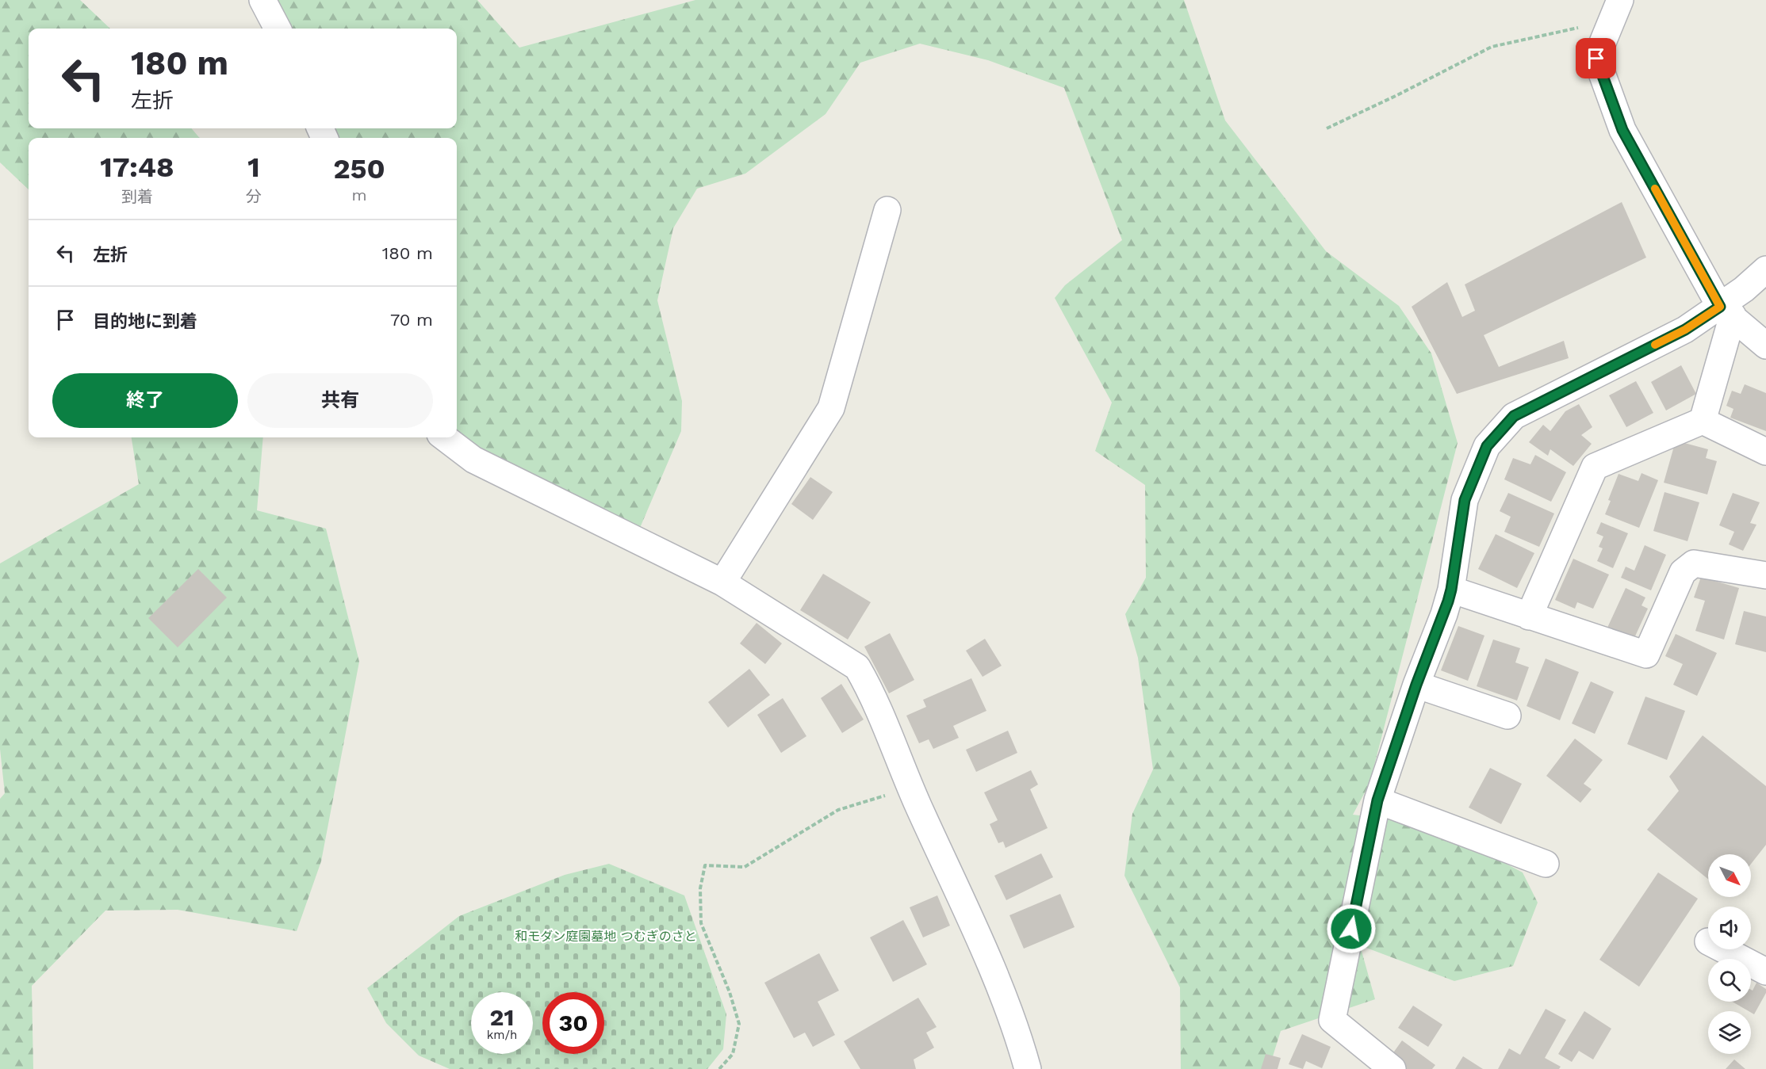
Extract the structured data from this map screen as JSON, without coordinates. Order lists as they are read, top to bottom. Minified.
{"parks":["和モダン庭園墓地 つむぎのさと"],"north":"bottom right","page":{"turn":["180 m","左折"],"eta":["17:48","到着","1","分","250","m"],"list":[{"name":"左折","value":"180 m"},{"name":"目的地に到着","value":"70 m"}],"buttons":["終了","共有"],"speed":"21 km/h","limit":"30"}}
